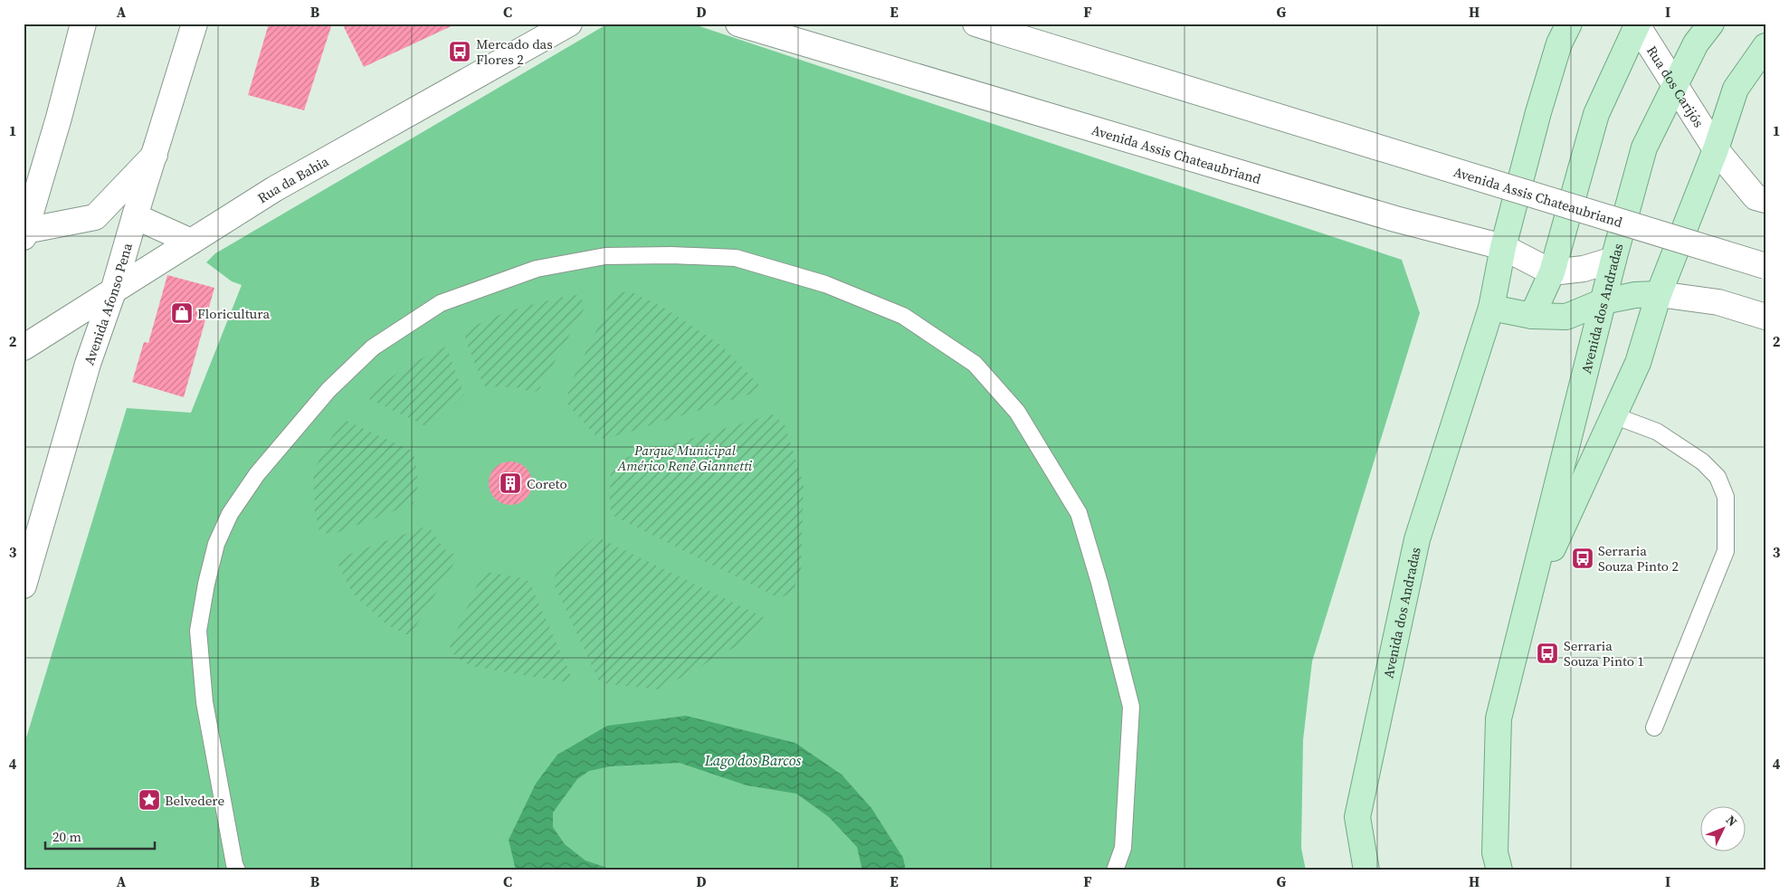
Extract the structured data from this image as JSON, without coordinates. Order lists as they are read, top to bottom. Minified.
{"streets":{"main road":["Avenida dos Andradas"],"street":["Rua dos Carijós","Avenida Assis Chateaubriand","Rua da Bahia","Avenida Afonso Pena"]},"crossings":[["Rua dos Carijós","Avenida dos Andradas"],["Avenida Assis Chateaubriand","Avenida dos Andradas"],["Rua da Bahia","Avenida Afonso Pena"]],"water":["Lago dos Barcos"],"parks":["Parque Municipal Américo Renê Giannetti"],"places":{"bus stop":["Mercado das Flores 2","Serraria Souza Pinto 2","Serraria Souza Pinto 1"],"shop":["Floricultura"],"building":["Coreto"],"place":["Belvedere"]},"scale_bar":"20 m","north":"top right","grid":{"columns":["A","B","C","D","E","F","G","H","I"],"rows":["1","2","3","4"]}}
